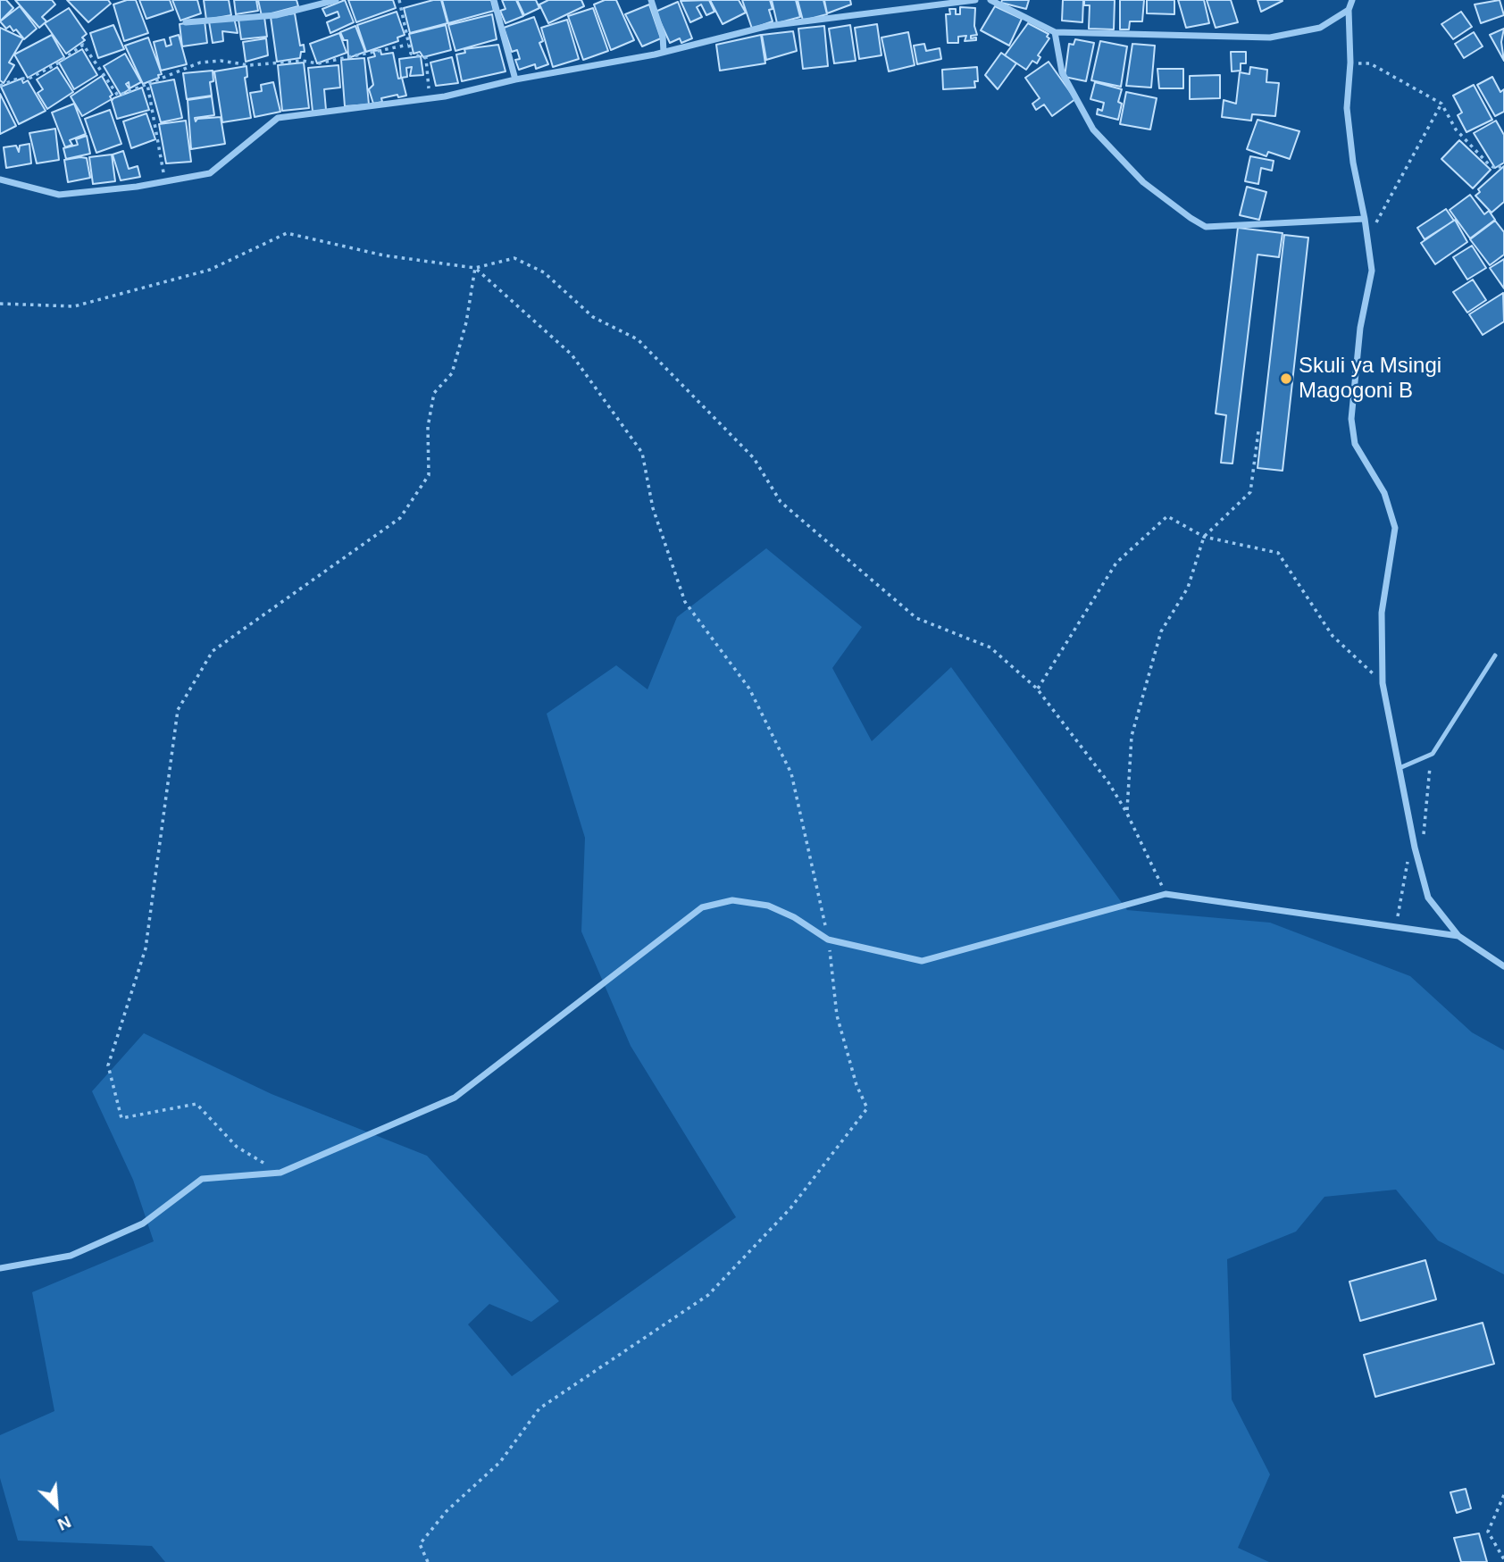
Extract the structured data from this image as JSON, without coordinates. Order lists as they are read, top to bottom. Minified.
{"places":["Skuli ya Msingi Magogoni B"],"north":"bottom right"}
